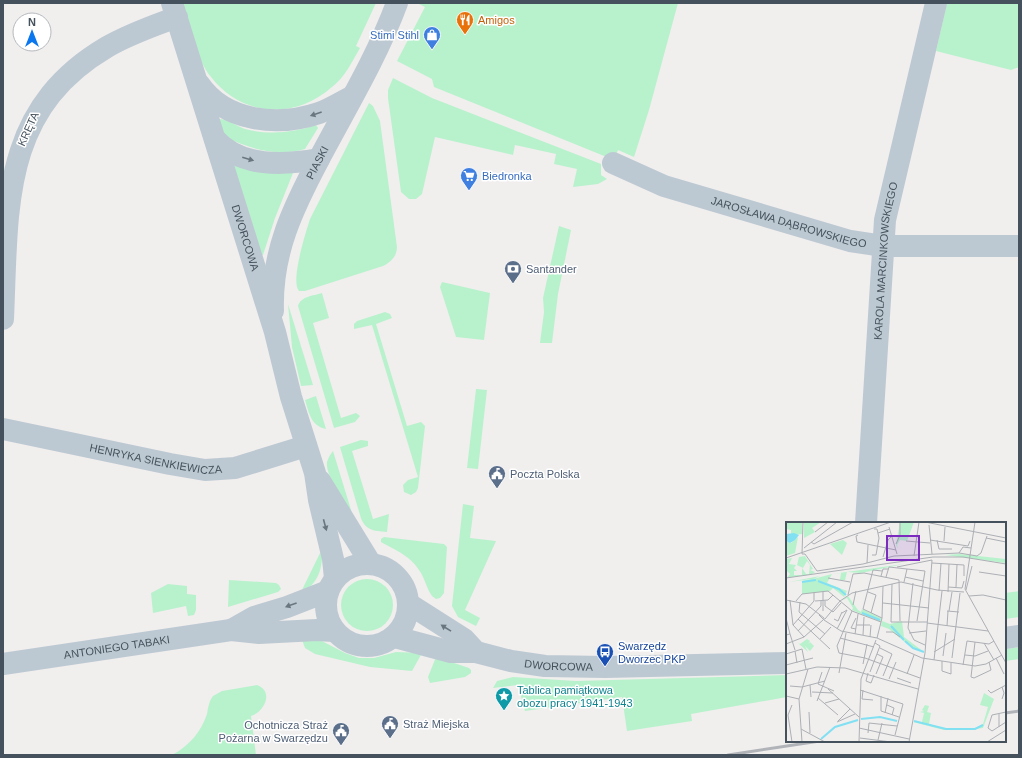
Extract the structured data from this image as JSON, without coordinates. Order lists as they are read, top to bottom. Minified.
{"streets":{"street":["KRĘTA","PIASKI","JAROSŁAWA DĄBROWSKIEGO","DWORCOWA","KAROLA MARCINKOWSKIEGO","HENRYKA SIENKIEWICZA","ANTONIEGO TABAKI"]},"crossings":[["KRĘTA","DWORCOWA"],["PIASKI","DWORCOWA"],["JAROSŁAWA DĄBROWSKIEGO","KAROLA MARCINKOWSKIEGO"],["DWORCOWA","HENRYKA SIENKIEWICZA"],["DWORCOWA","ANTONIEGO TABAKI"]],"places":{"restaurant":["Amigos"],"shop":["Stimi Stihl"],"supermarket":["Biedronka"],"bank":["Santander"],"public building":["Poczta Polska","Straż Miejska","Ochotnicza Straż Pożarna w Swarzędzu"],"bus stop":["Swarzędz Dworzec PKP"],"place":["Tablica pamiątkowa obozu pracy 1941-1943"]},"north":"top"}
